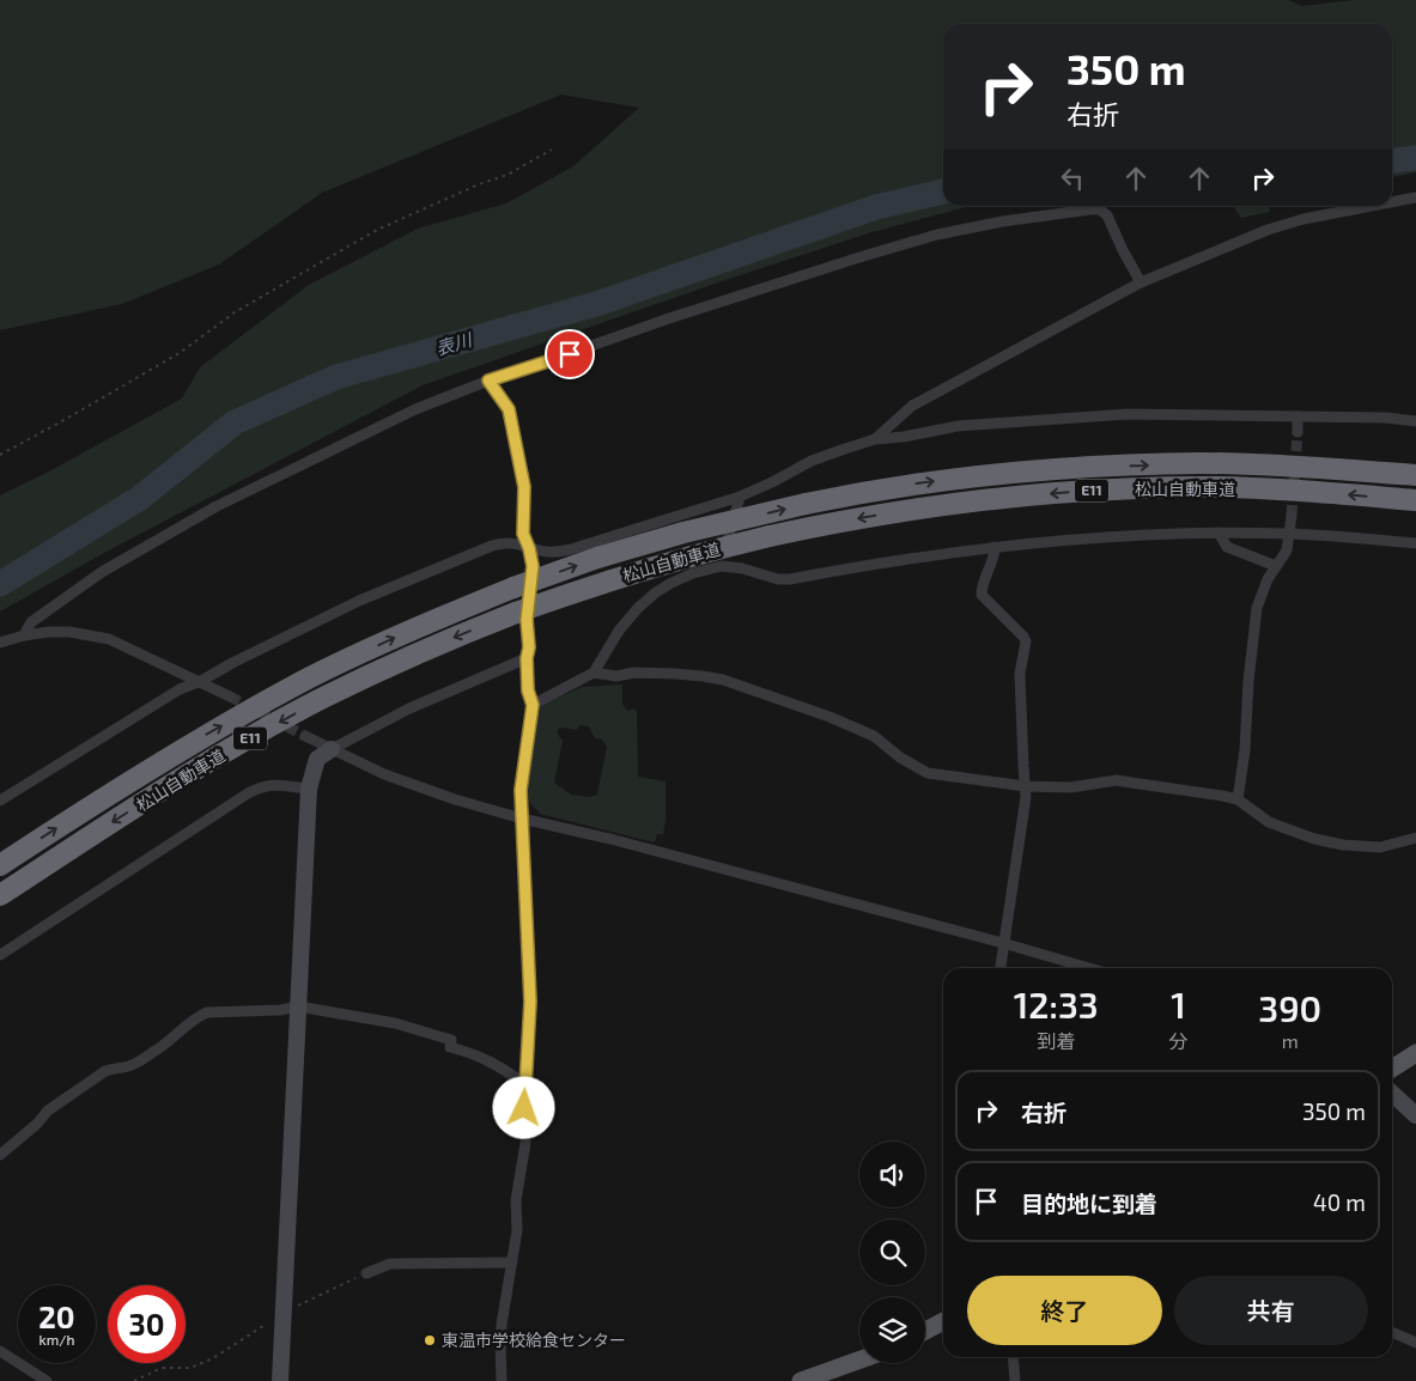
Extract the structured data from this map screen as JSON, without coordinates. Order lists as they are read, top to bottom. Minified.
{"streets":{"highway":["松山自動車道","E11"]},"water":["表川"],"places":["東温市学校給食センター"],"page":{"turn":["350 m","右折"],"eta":["12:33","到着","1","分","390","m"],"list":[{"name":"右折","value":"350 m"},{"name":"目的地に到着","value":"40 m"}],"buttons":["終了","共有"],"speed":"20 km/h","limit":"30"}}
